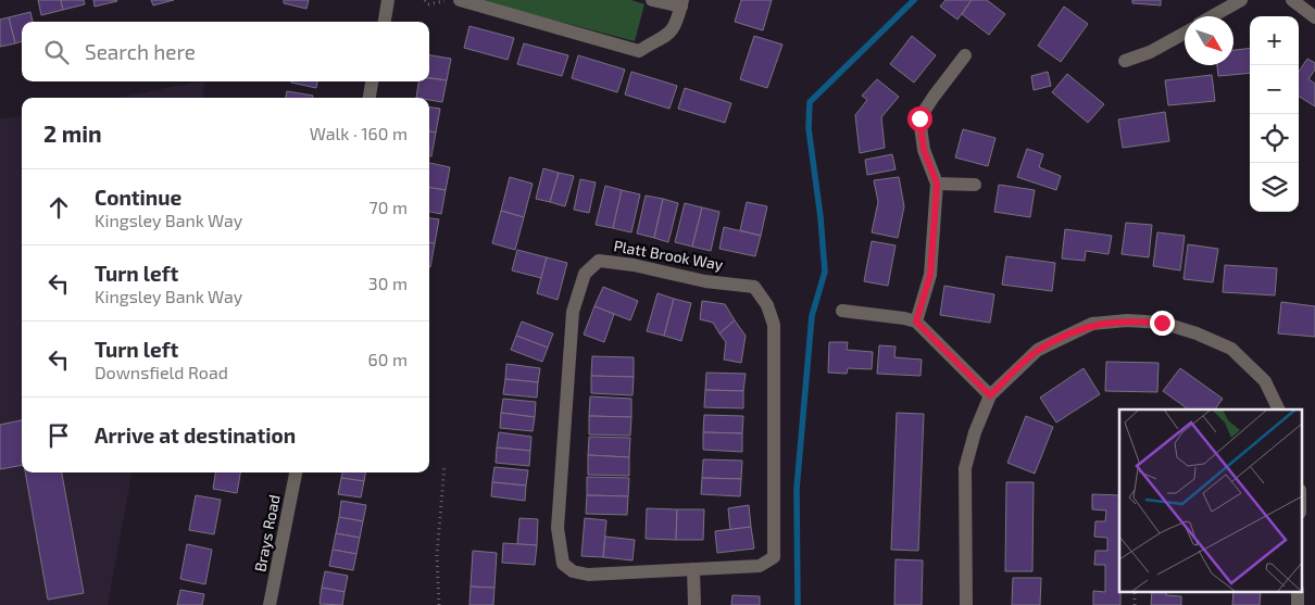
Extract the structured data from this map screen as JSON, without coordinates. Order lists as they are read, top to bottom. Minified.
{"streets":{"street":["Platt Brook Way","Brays Road"]},"north":"bottom right","page":{"map_buttons":["+","−"],"search":"Search here","heading":["2 min","Walk · 160 m"],"list":[["Continue","Kingsley Bank Way","70 m"],["Turn left","Kingsley Bank Way","30 m"],["Turn left","Downsfield Road","60 m"],"Arrive at destination"]}}
